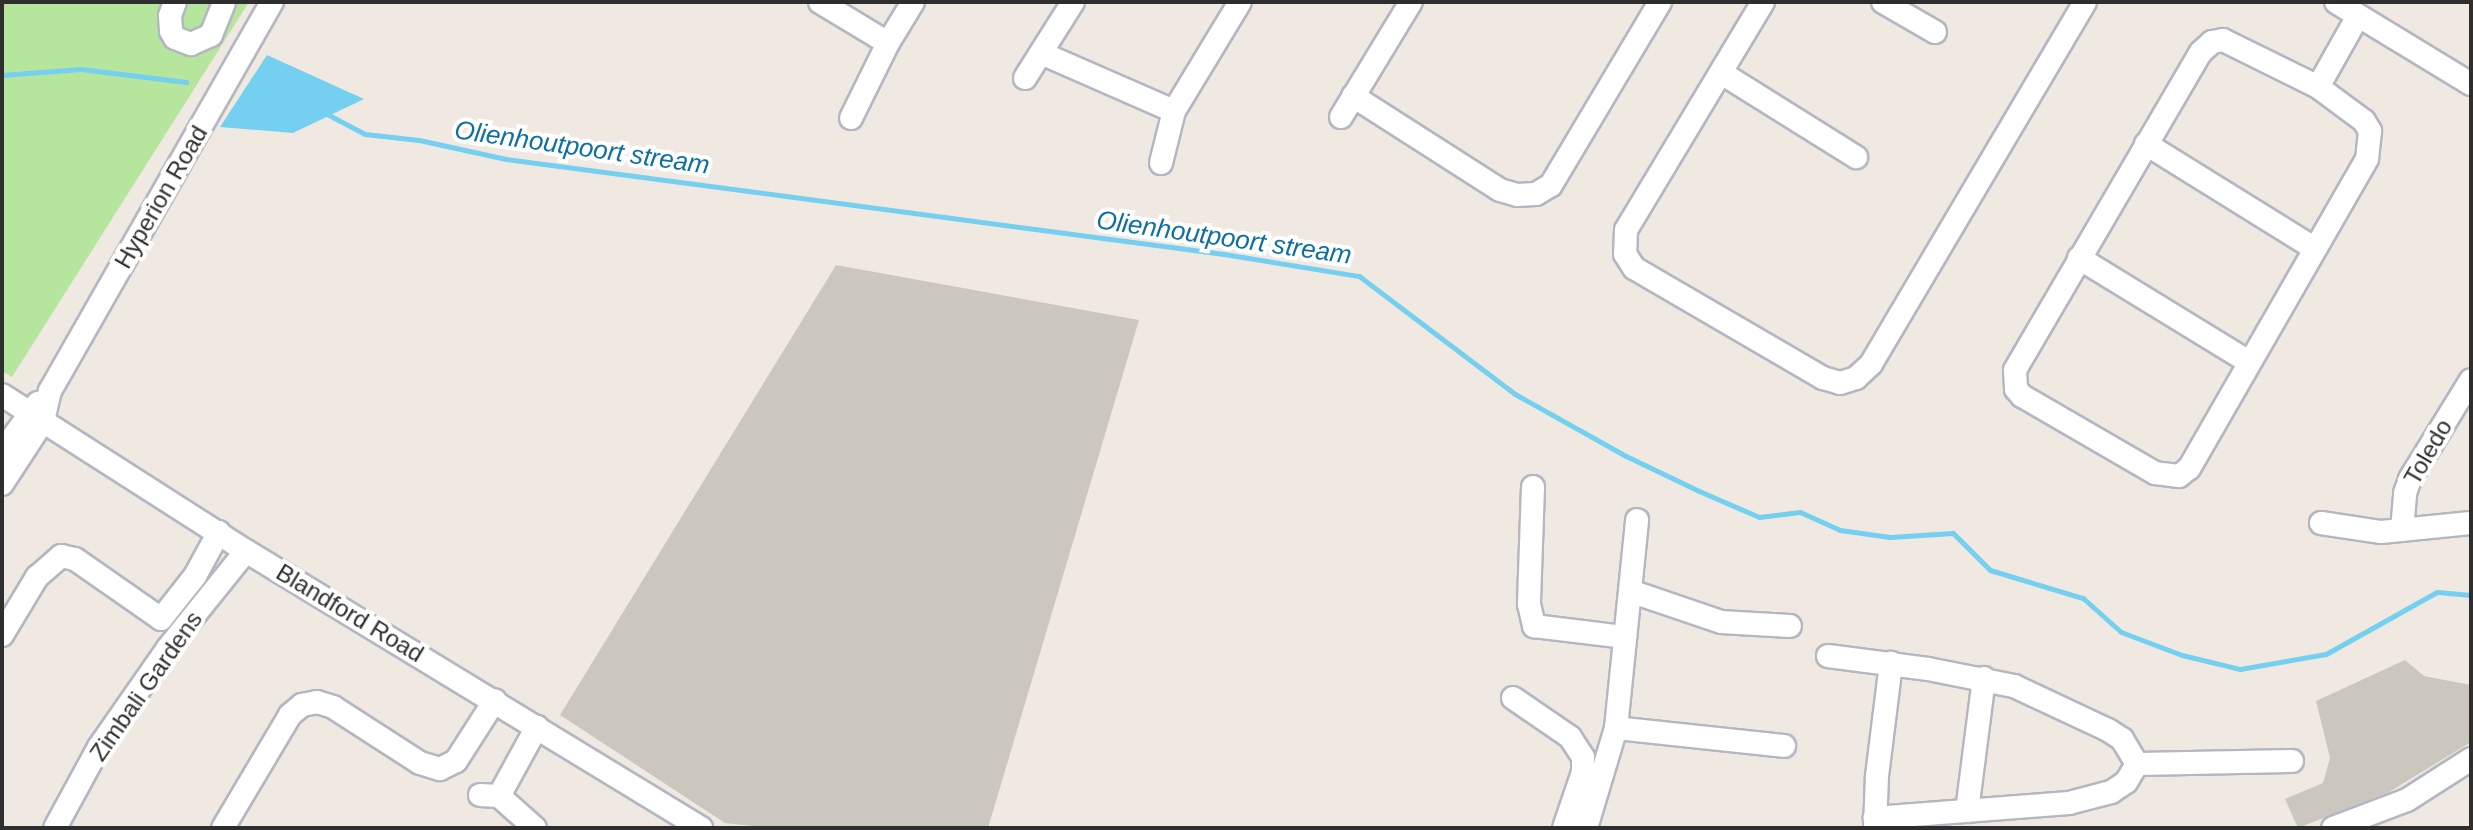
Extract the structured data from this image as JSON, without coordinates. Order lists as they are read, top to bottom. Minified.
{"streets":{"street":["Hyperion Road","Toledo","Blandford Road","Zimbali Gardens"]},"crossings":[["Hyperion Road","Blandford Road"],["Blandford Road","Zimbali Gardens"]],"water":["Olienhoutpoort stream"]}
